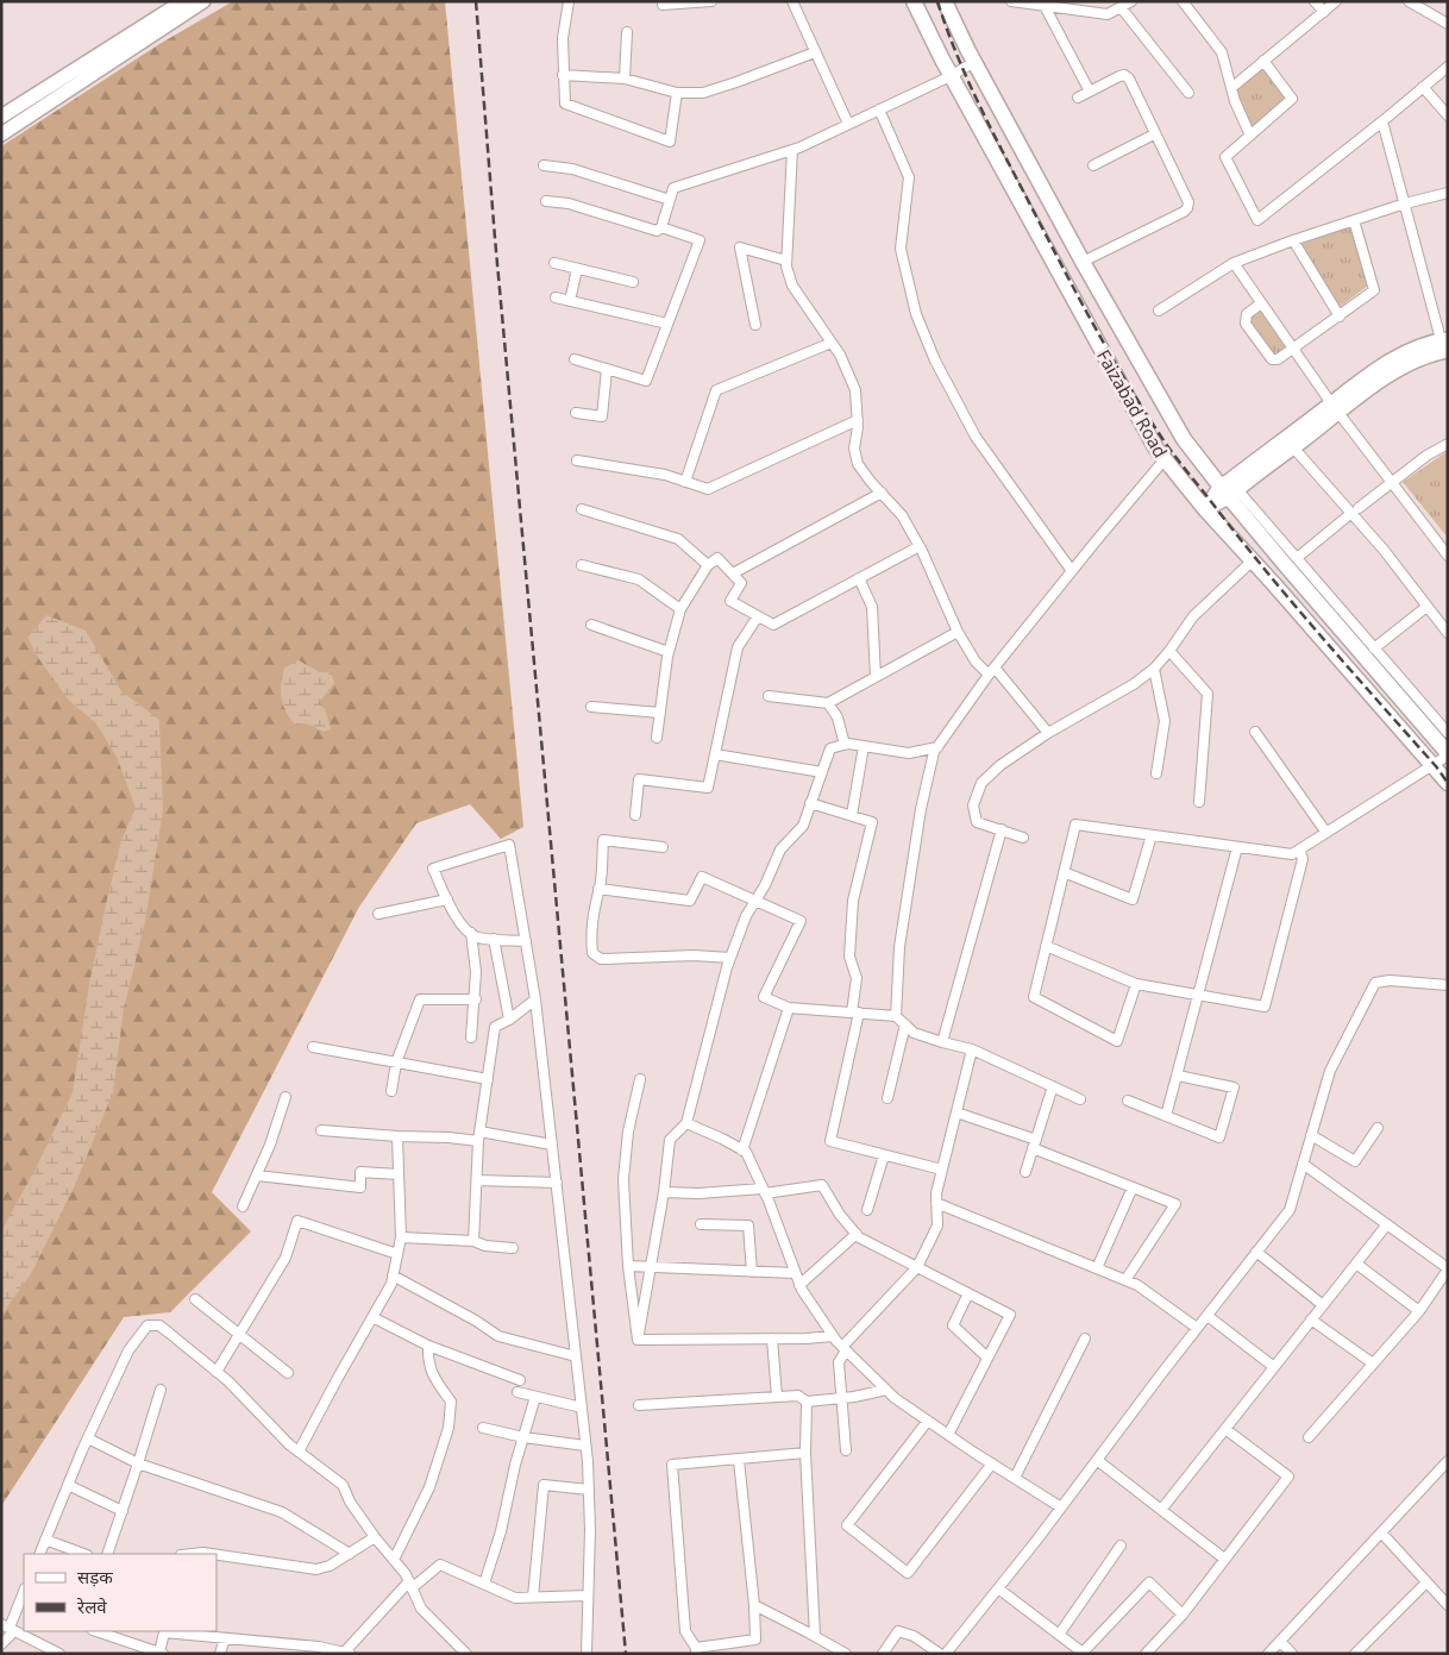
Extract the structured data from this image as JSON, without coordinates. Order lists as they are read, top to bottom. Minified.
{"streets":{"main road":["Faizabad Road"]},"legend":["सड़क","रेलवे"]}
